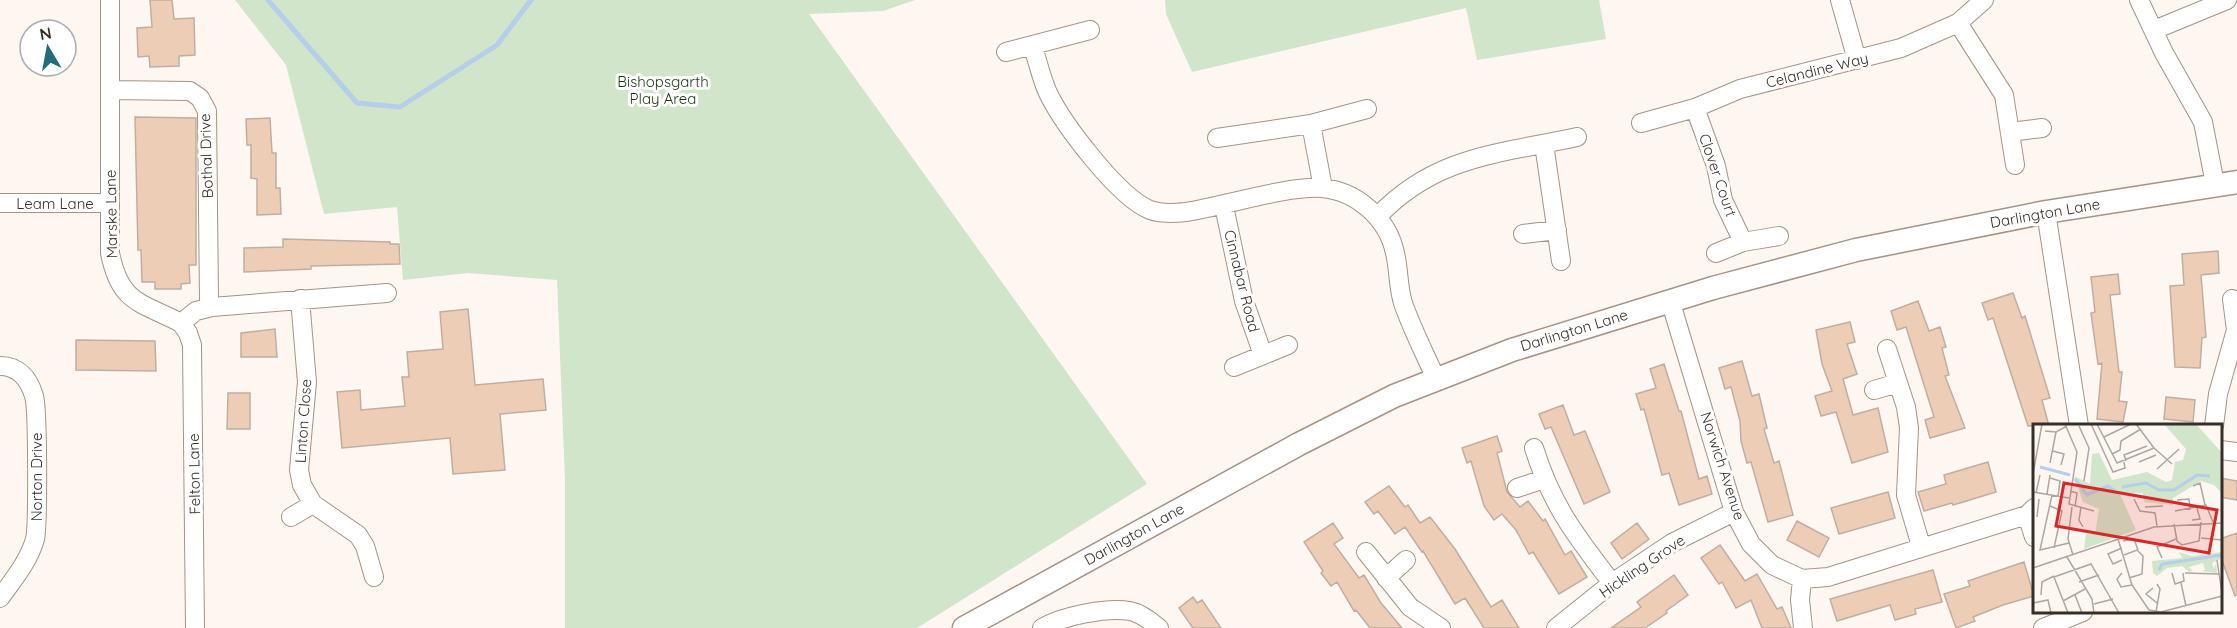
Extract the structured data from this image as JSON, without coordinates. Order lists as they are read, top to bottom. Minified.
{"streets":{"street":["Celandine Way","Bothal Drive","Clover Court","Leam Lane","Darlington Lane","Marske Lane","Cinnabar Road","Linton Close","Norwich Avenue","Felton Lane","Norton Drive","Hickling Grove"]},"crossings":[["Celandine Way","Clover Court"],["Bothal Drive","Marske Lane"],["Leam Lane","Marske Lane"],["Darlington Lane","Norwich Avenue"],["Marske Lane","Felton Lane"],["Norwich Avenue","Hickling Grove"]],"parks":["Bishopsgarth Play Area"],"north":"top"}
